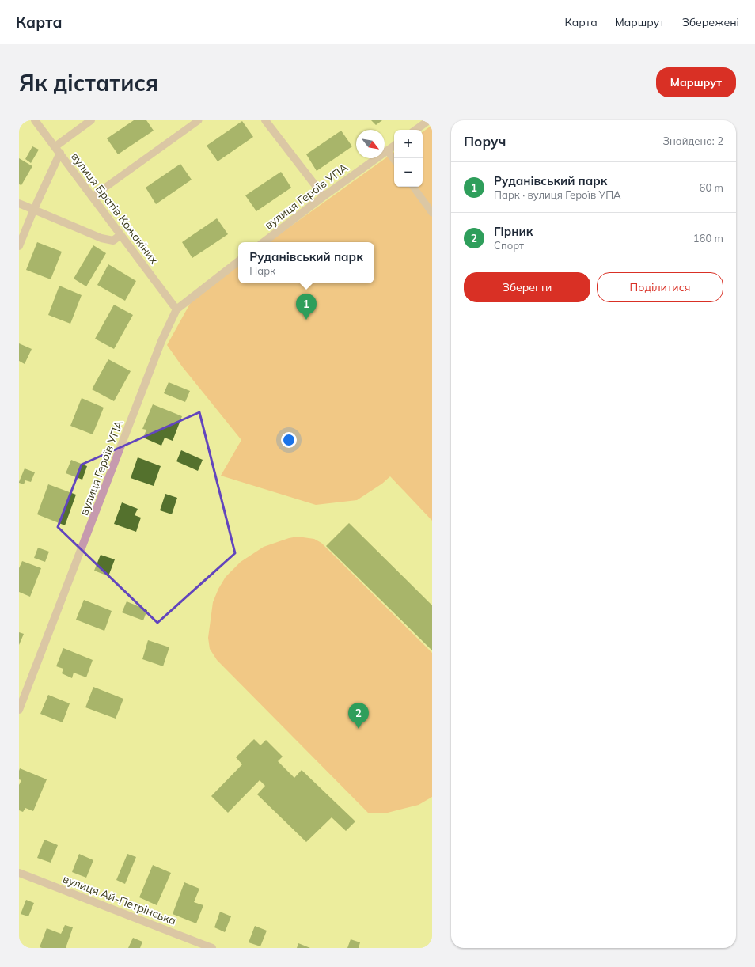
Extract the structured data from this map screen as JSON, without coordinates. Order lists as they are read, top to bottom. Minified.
{"streets":{"street":["вулиця Героїв УПА","вулиця Братів Кожакіних","вулиця Ай-Петрінська"]},"crossings":[["вулиця Героїв УПА","вулиця Братів Кожакіних"]],"north":"bottom right","page":{"header":"Карта","nav":["Карта","Маршрут","Збережені"],"buttons":["Маршрут",["Зберегти","Поділитися"]],"title":"Як дістатися","heading":["Поруч","Знайдено: 2"],"map_buttons":["+","−"],"list":[{"mark":"1","name":"Руданівський парк","note":"Парк · вулиця Героїв УПА","value":"60 m"},{"mark":"2","name":"Гірник","note":"Спорт","value":"160 m"}],"popup":["Руданівський парк","Парк"],"pins":["1","2"]}}
